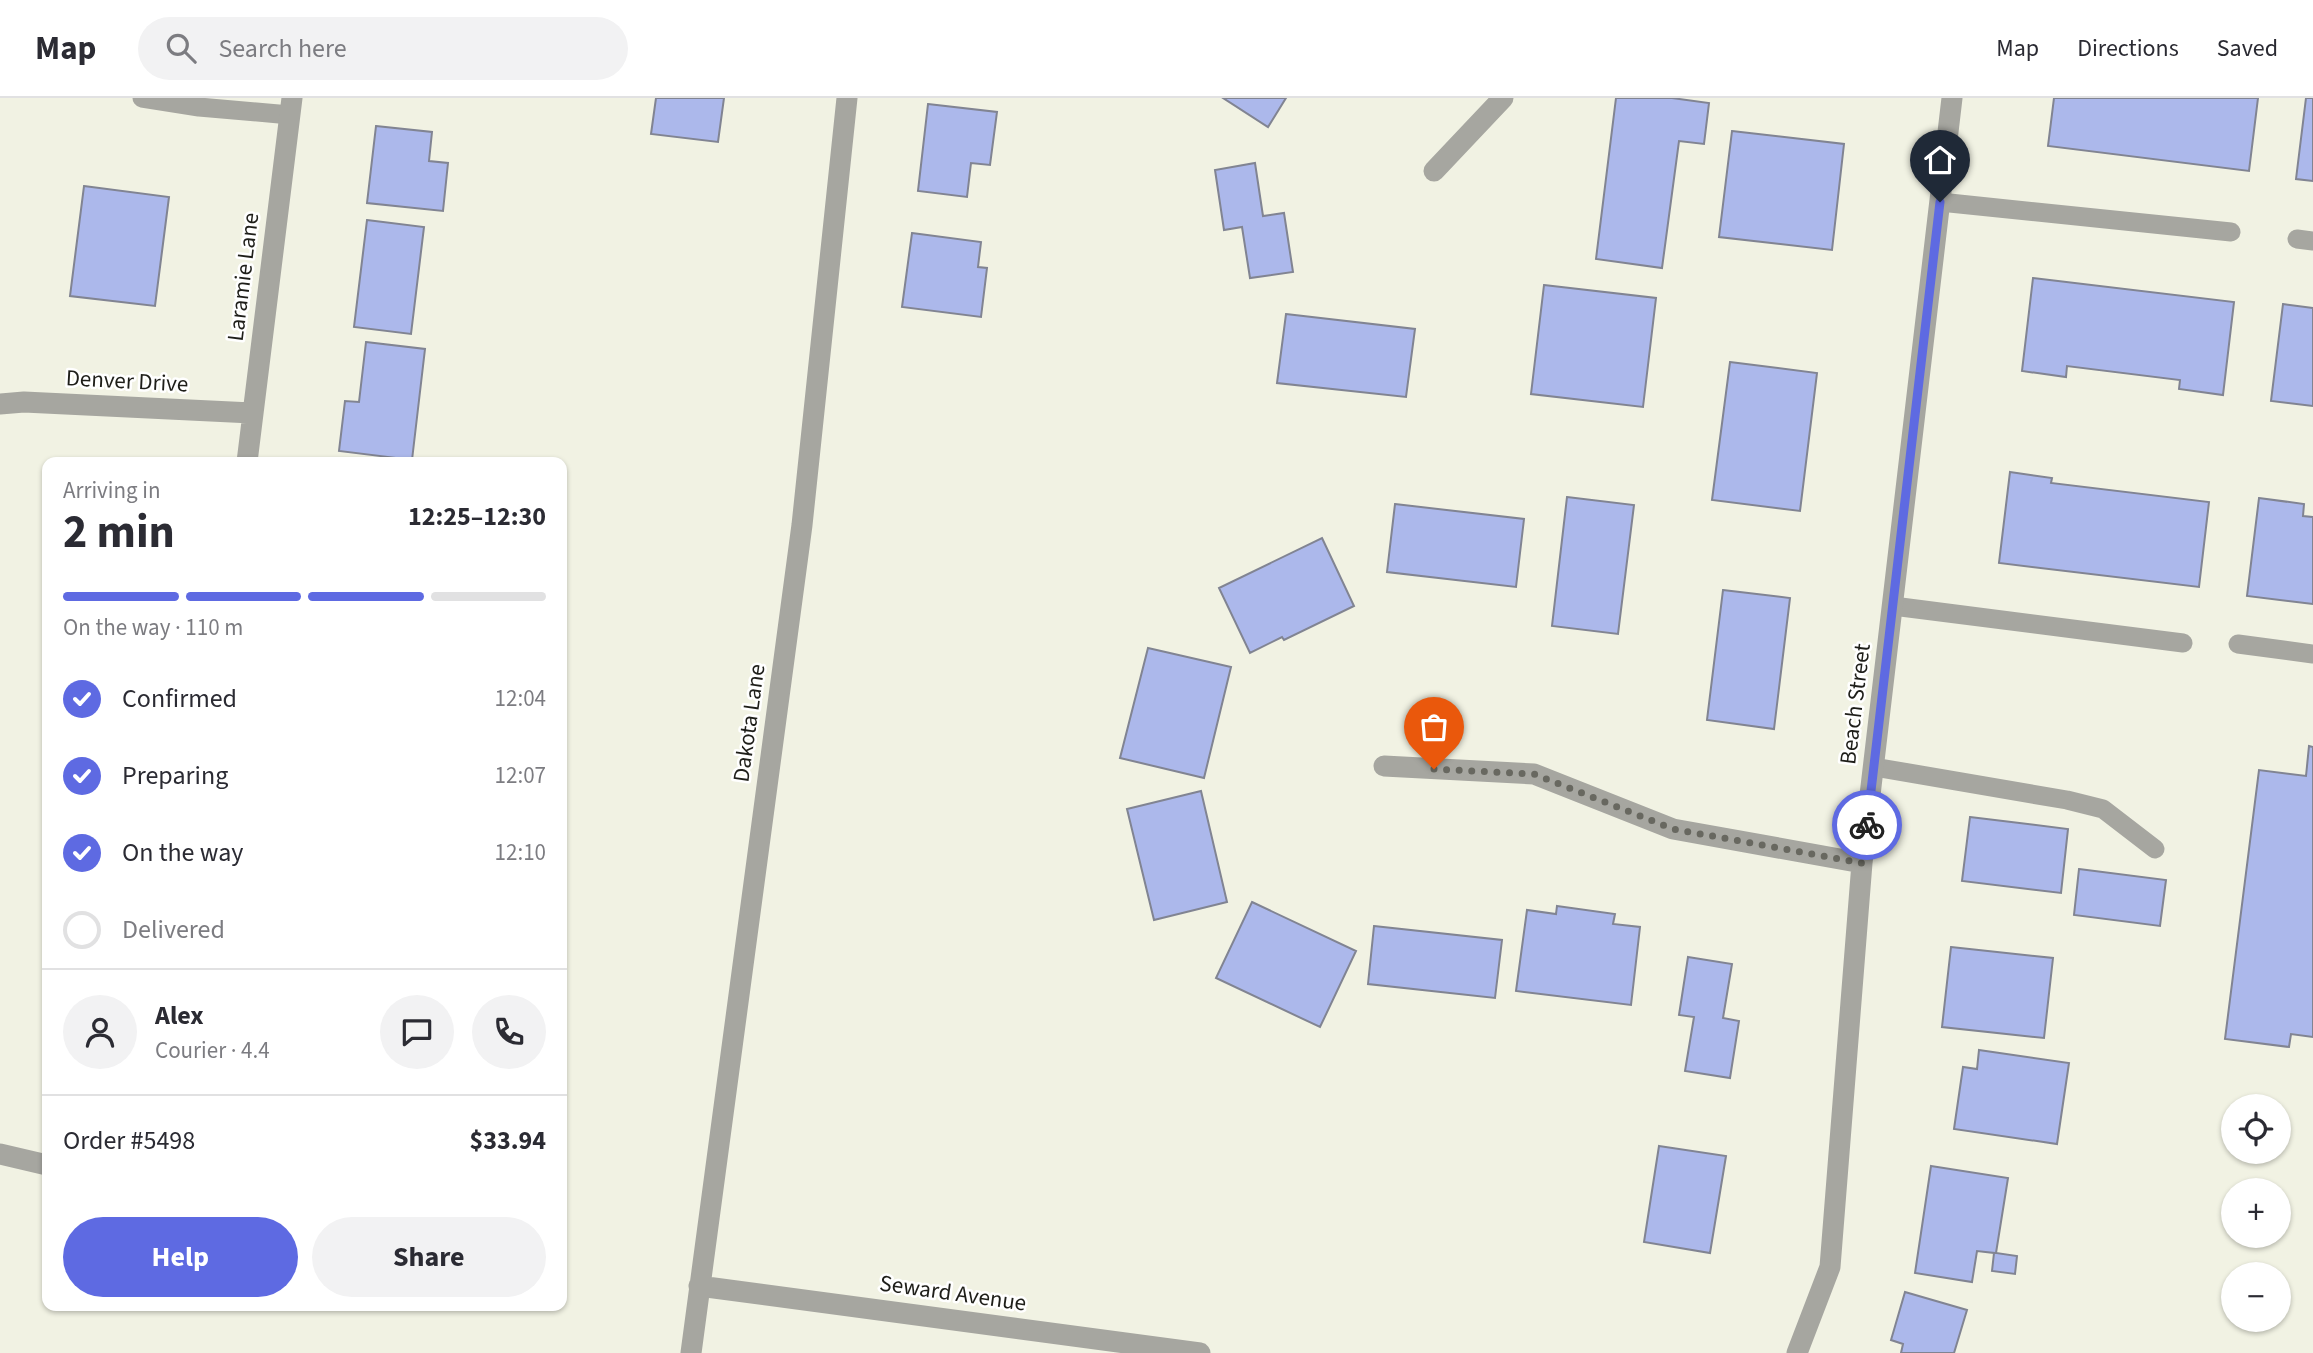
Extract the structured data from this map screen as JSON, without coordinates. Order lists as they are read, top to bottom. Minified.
{"streets":{"street":["Laramie Lane","Denver Drive","Beach Street","Dakota Lane","Seward Avenue"]},"crossings":[["Laramie Lane","Denver Drive"],["Dakota Lane","Seward Avenue"]],"page":{"header":"Map","search":"Search here","nav":["Map","Directions","Saved"],"heading":["2 min","Arriving in","12:25–12:30"],"panel":["Alex","Courier · 4.4","Order #5498","$33.94"],"bar":"On the way · 110 m","list":[["Confirmed","12:04"],["Preparing","12:07"],["On the way","12:10"],"Delivered"],"map_buttons":["+","−"],"buttons":["Help","Share"]}}
